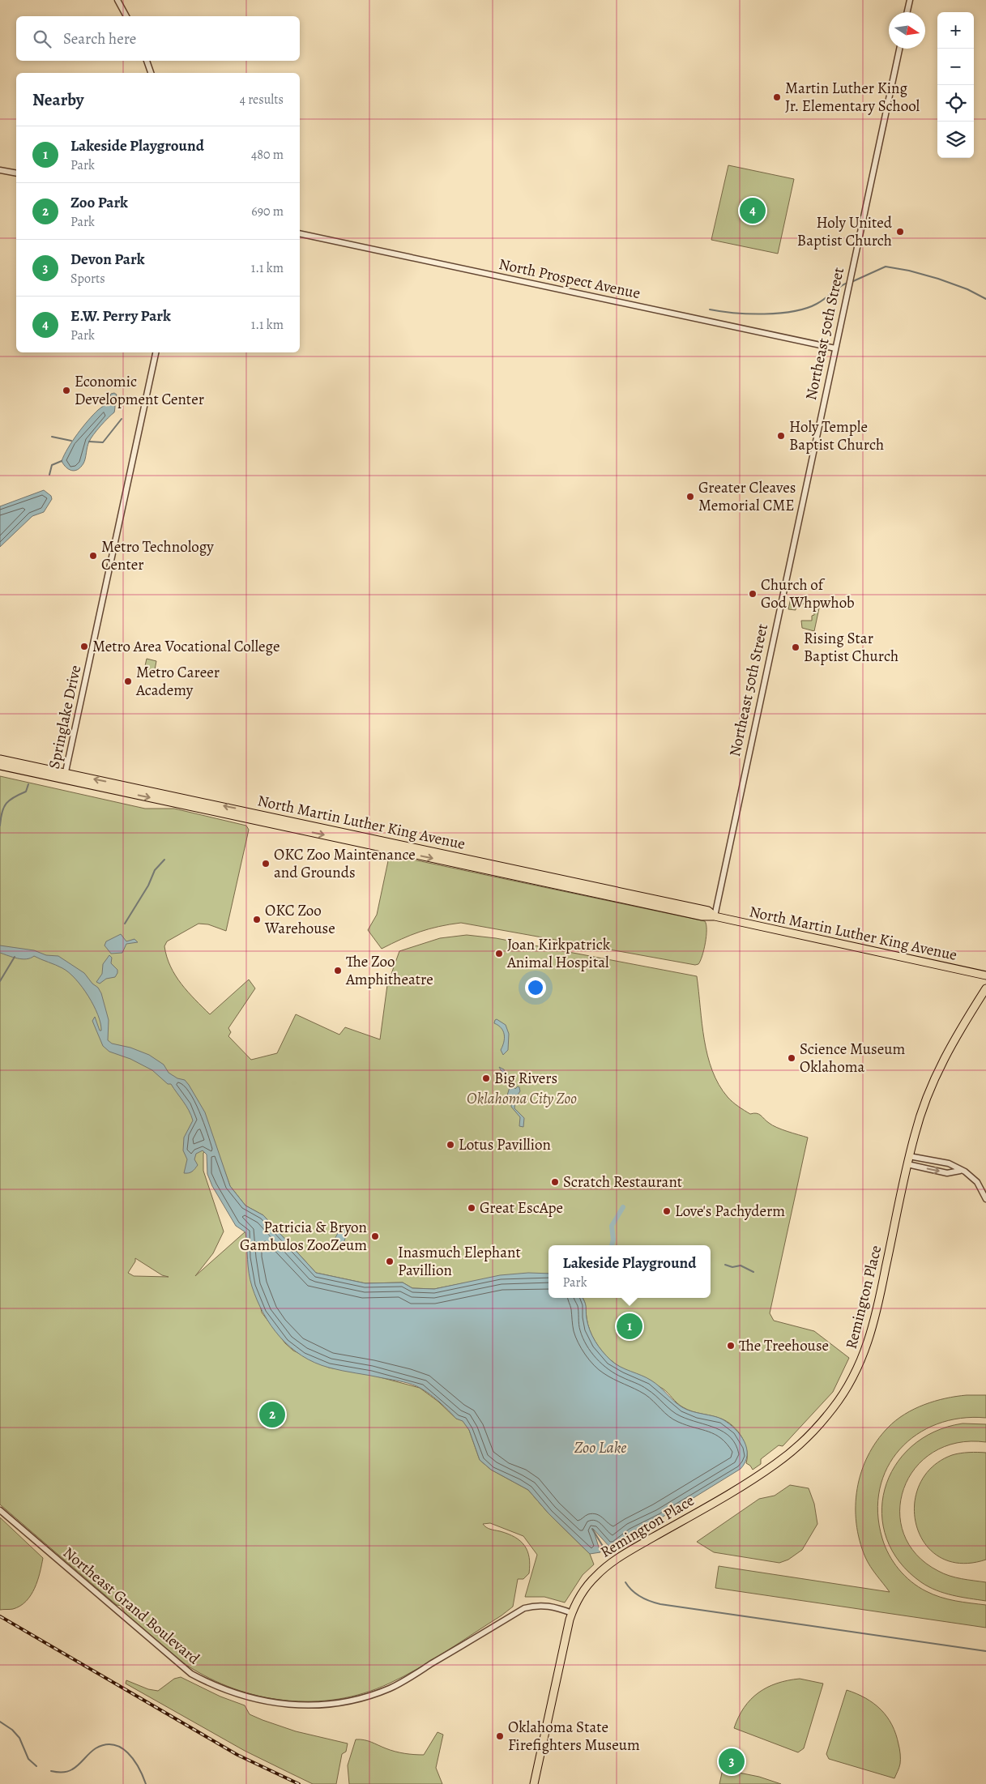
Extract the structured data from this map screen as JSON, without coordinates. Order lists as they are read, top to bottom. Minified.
{"streets":{"main road":["North Martin Luther King Avenue","Remington Place"],"street":["North Prospect Avenue","Northeast 50th Street","Springlake Drive","Northeast Grand Boulevard"]},"crossings":[["North Prospect Avenue","Northeast 50th Street"],["Northeast 50th Street","North Martin Luther King Avenue"],["Springlake Drive","North Martin Luther King Avenue"],["Remington Place","Northeast Grand Boulevard"]],"water":["Zoo Lake"],"parks":["Oklahoma City Zoo"],"places":["Martin Luther King Jr. Elementary School","Holy United Baptist Church","Economic Development Center","Holy Temple Baptist Church","Greater Cleaves Memorial CME","Metro Technology Center","Church of God Whpwhob","Metro Area Vocational College","Rising Star Baptist Church","Metro Career Academy","OKC Zoo Maintenance and Grounds","OKC Zoo Warehouse","Joan Kirkpatrick Animal Hospital","The Zoo Amphitheatre","Science Museum Oklahoma","Big Rivers","Lotus Pavillion","Scratch Restaurant","Great EscApe","Love's Pachyderm","Patricia & Bryon Gambulos ZooZeum","Inasmuch Elephant Pavillion","The Treehouse","Oklahoma State Firefighters Museum"],"north":"right","page":{"map_buttons":["+","−"],"search":"Search here","heading":["Nearby","4 results"],"list":[{"mark":"1","name":"Lakeside Playground","note":"Park","value":"480 m"},{"mark":"2","name":"Zoo Park","note":"Park","value":"690 m"},{"mark":"3","name":"Devon Park","note":"Sports","value":"1.1 km"},{"mark":"4","name":"E.W. Perry Park","note":"Park","value":"1.1 km"}],"pins":["4","1","2","3"],"popup":["Lakeside Playground","Park"]}}
